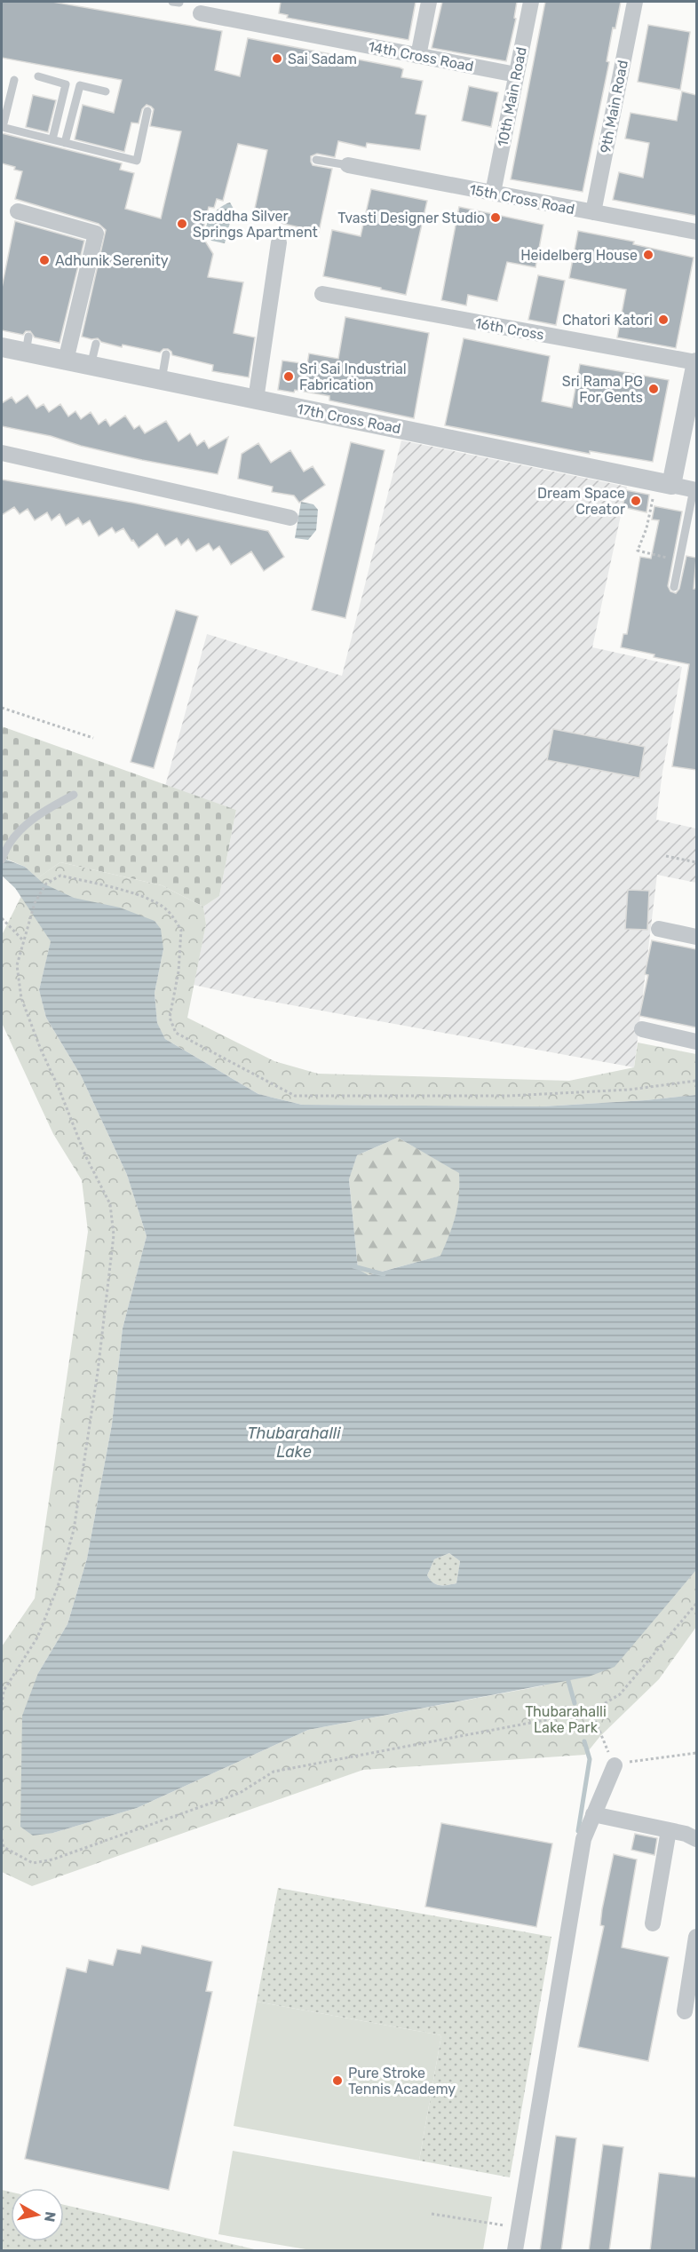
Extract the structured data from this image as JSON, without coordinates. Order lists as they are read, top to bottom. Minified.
{"streets":{"street":["14th Cross Road","10th Main Road","9th Main Road","15th Cross Road","16th Cross","17th Cross Road"]},"crossings":[["14th Cross Road","10th Main Road"],["10th Main Road","15th Cross Road"],["9th Main Road","15th Cross Road"]],"water":["Thubarahalli Lake"],"parks":["Thubarahalli Lake Park"],"places":["Sai Sadam","Tvasti Designer Studio","Sraddha Silver Springs Apartment","Heidelberg House","Adhunik Serenity","Chatori Katori","Sri Sai Industrial Fabrication","Sri Rama PG For Gents","Dream Space Creator","Pure Stroke Tennis Academy"],"north":"right"}
